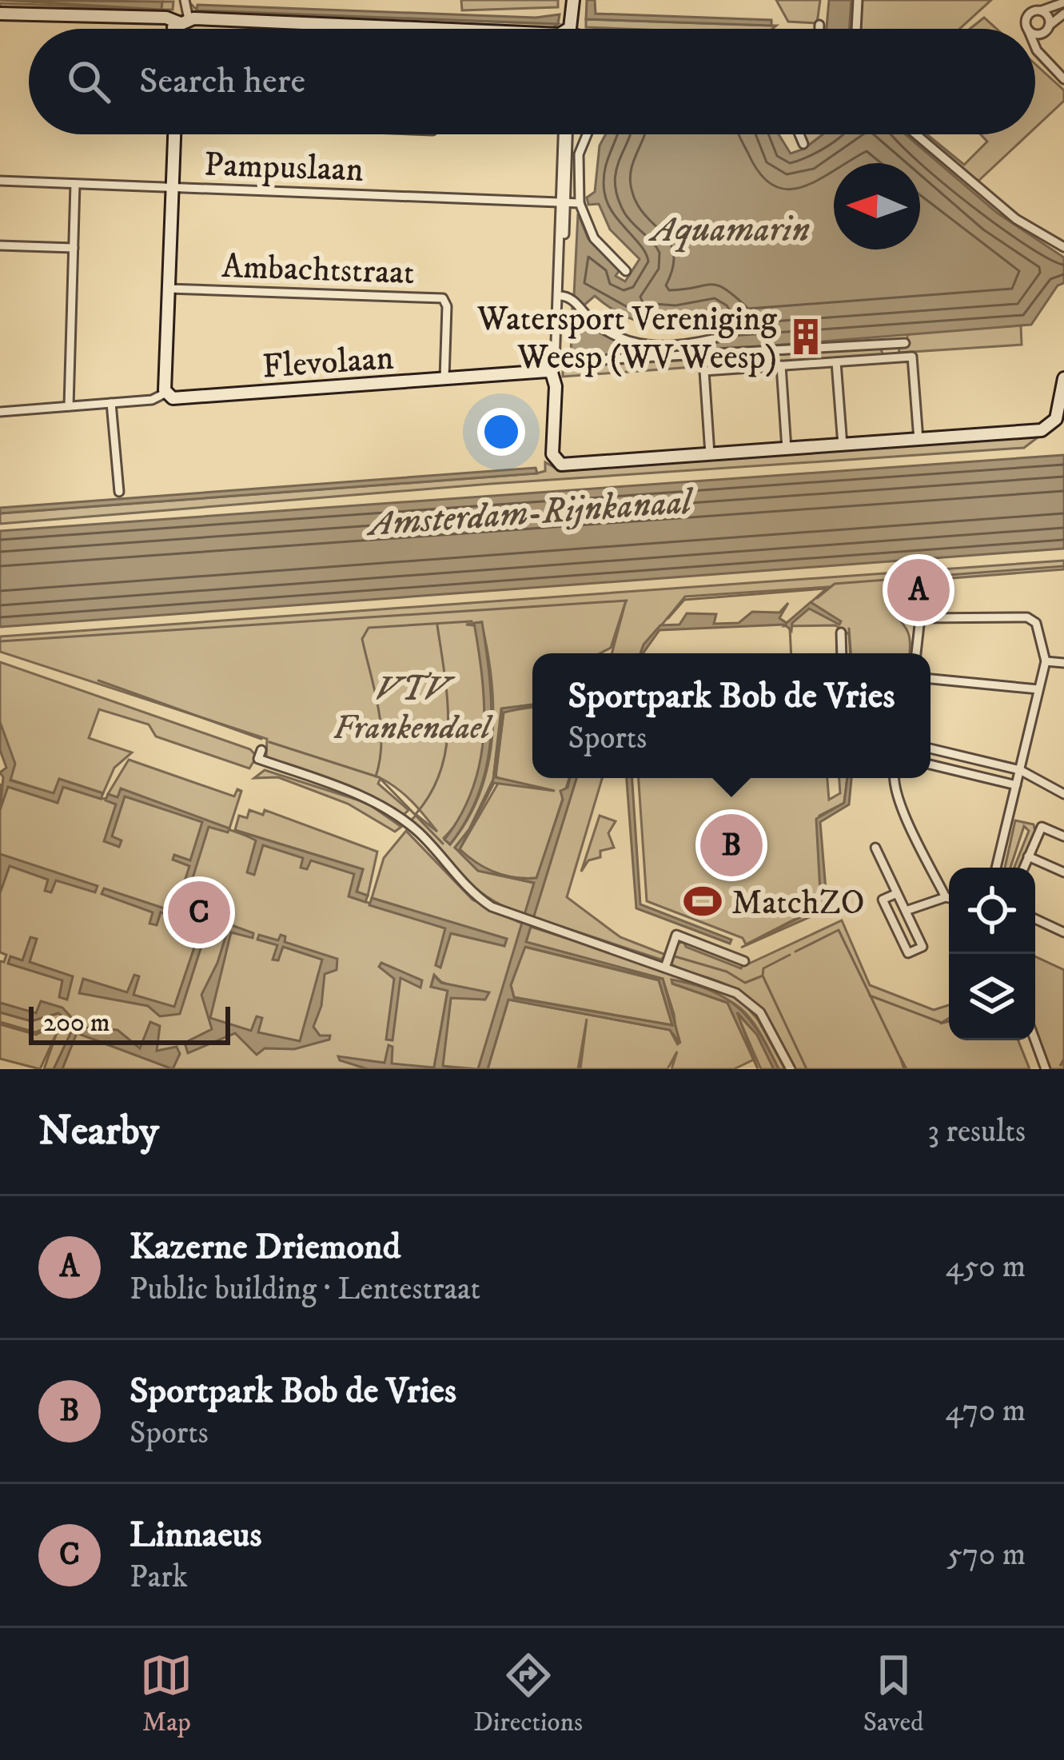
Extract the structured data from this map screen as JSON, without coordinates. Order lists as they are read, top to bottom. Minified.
{"streets":{"street":["Pampuslaan","Ambachtstraat","Flevolaan"]},"crossings":[["Ambachtstraat","Flevolaan"]],"water":["Aquamarin","Amsterdam-Rijnkanaal"],"parks":["VTV Frankendael"],"places":{"building":["Watersport Vereniging Weesp (WV Weesp)"],"sports":["MatchZO"]},"scale_bar":"200 m","north":"left","page":{"search":"Search here","pins":["A","B","C"],"popup":["Sportpark Bob de Vries","Sports"],"scale":"200 m","heading":["Nearby","3 results"],"list":[{"mark":"A","name":"Kazerne Driemond","note":"Public building · Lentestraat","value":"450 m"},{"mark":"B","name":"Sportpark Bob de Vries","note":"Sports","value":"470 m"},{"mark":"C","name":"Linnaeus","note":"Park","value":"570 m"}],"nav":["Map","Directions","Saved"]}}
